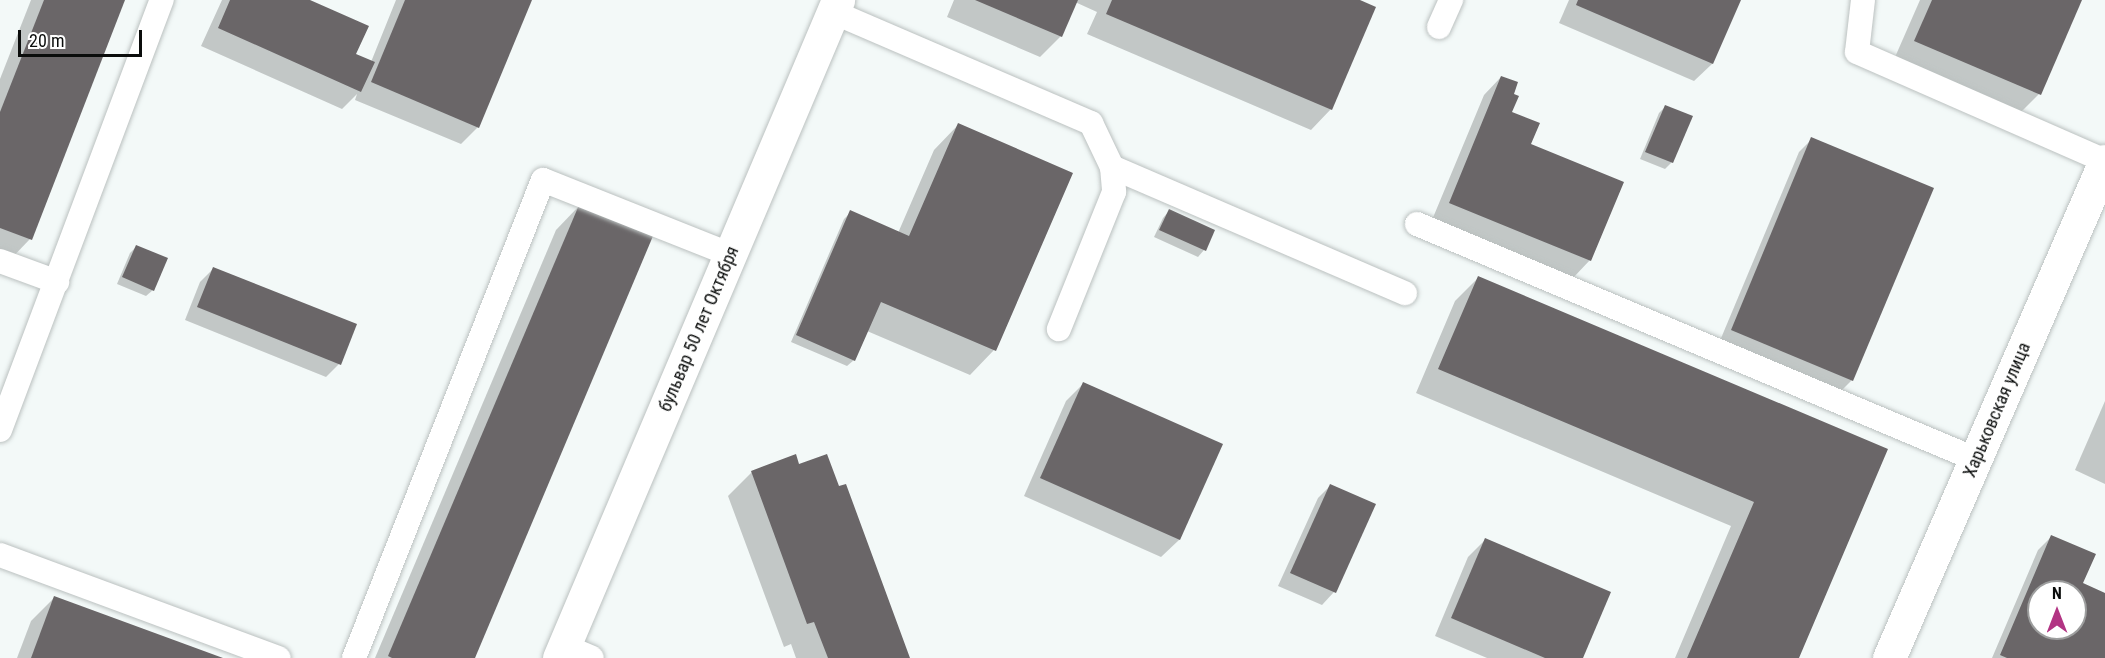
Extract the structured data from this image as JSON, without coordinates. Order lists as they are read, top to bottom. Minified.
{"streets":{"street":["бульвар 50 лет Октября","Харьковская улица"]},"scale_bar":"20 m","north":"top"}
